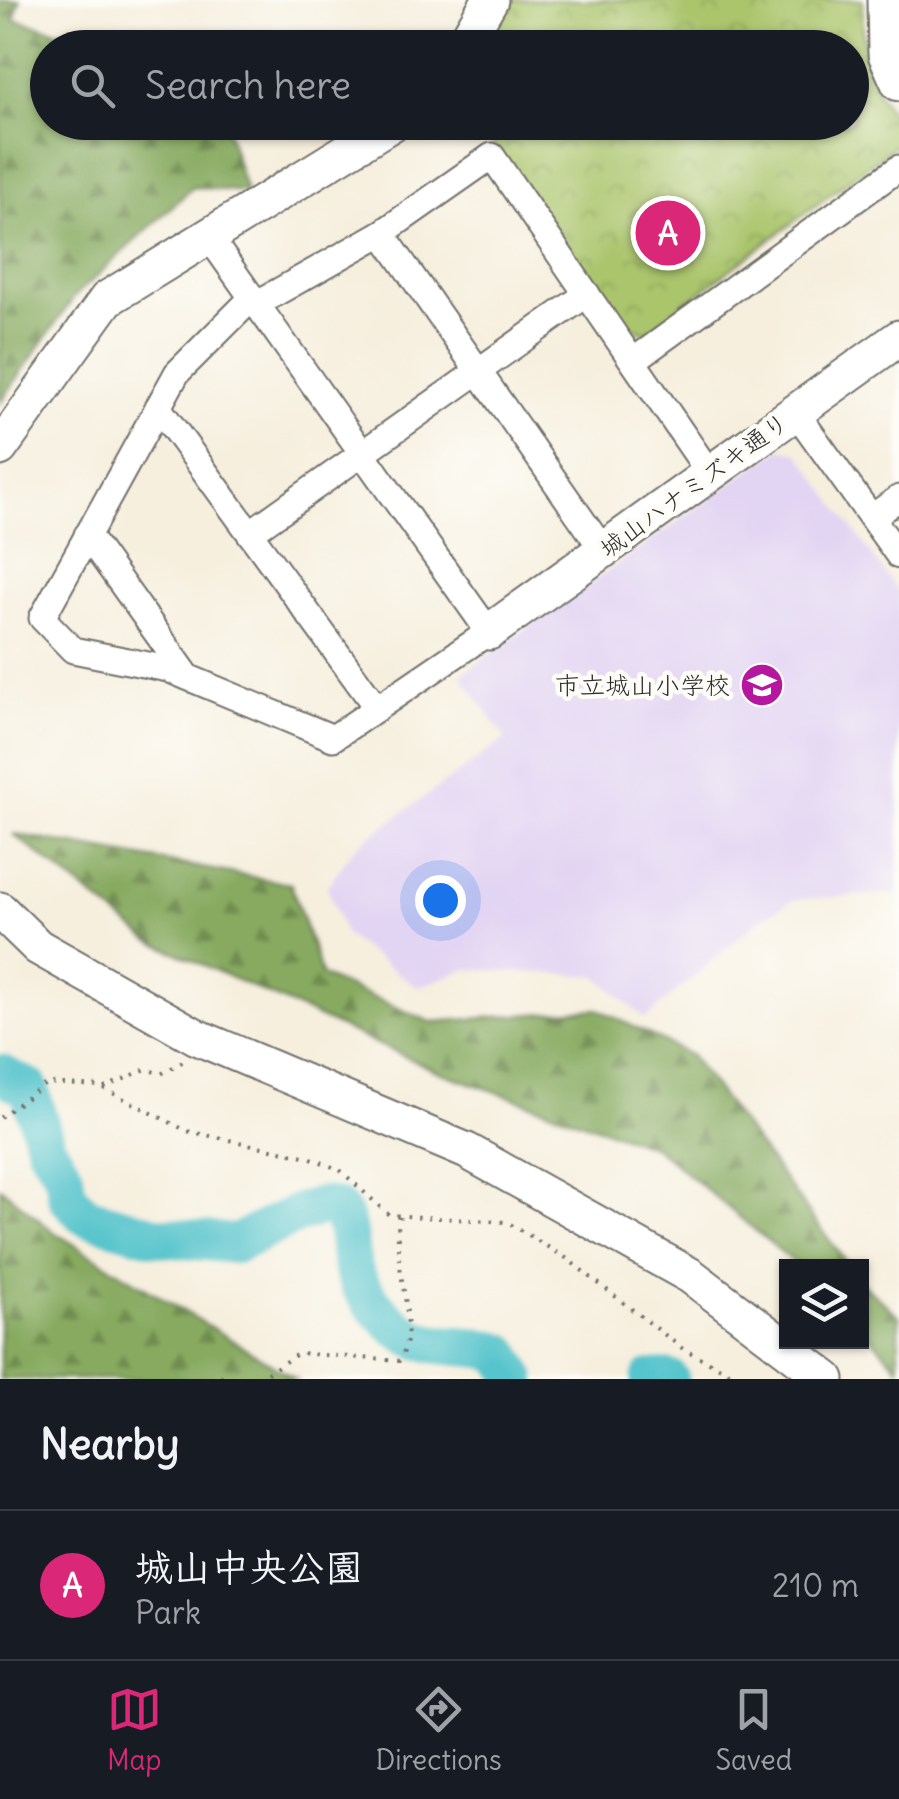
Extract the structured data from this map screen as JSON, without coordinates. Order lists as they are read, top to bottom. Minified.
{"streets":{"street":["城山ハナミズキ通り"]},"places":{"school or university":["市立城山小学校"]},"page":{"search":"Search here","pins":"A","heading":"Nearby","list":[{"mark":"A","name":"城山中央公園","note":"Park","value":"210 m"}],"nav":["Map","Directions","Saved"]}}
